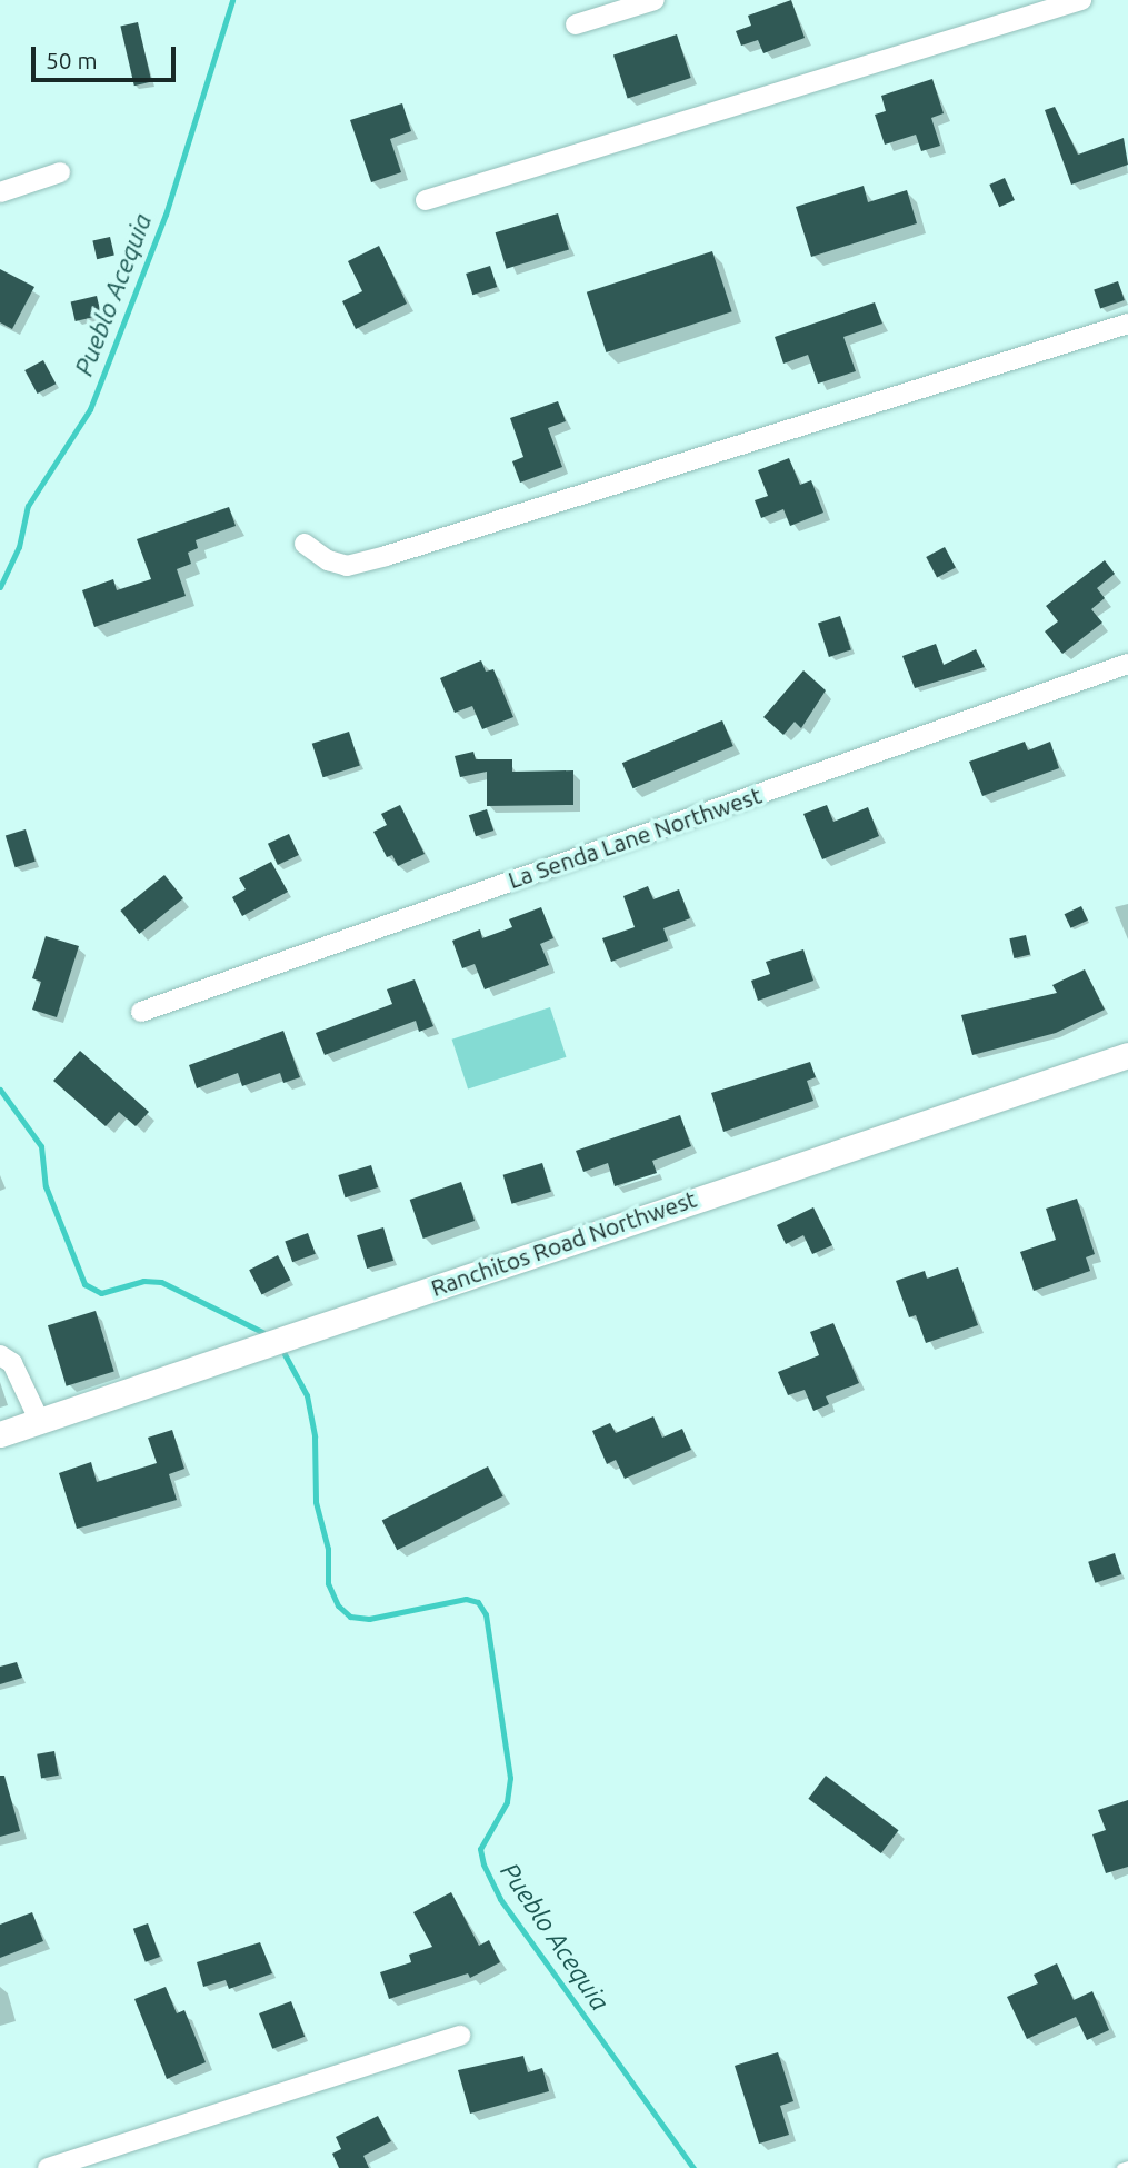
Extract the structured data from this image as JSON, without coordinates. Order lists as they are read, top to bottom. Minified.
{"streets":{"street":["La Senda Lane Northwest","Ranchitos Road Northwest"]},"water":["Pueblo Acequia"],"scale_bar":"50 m"}
